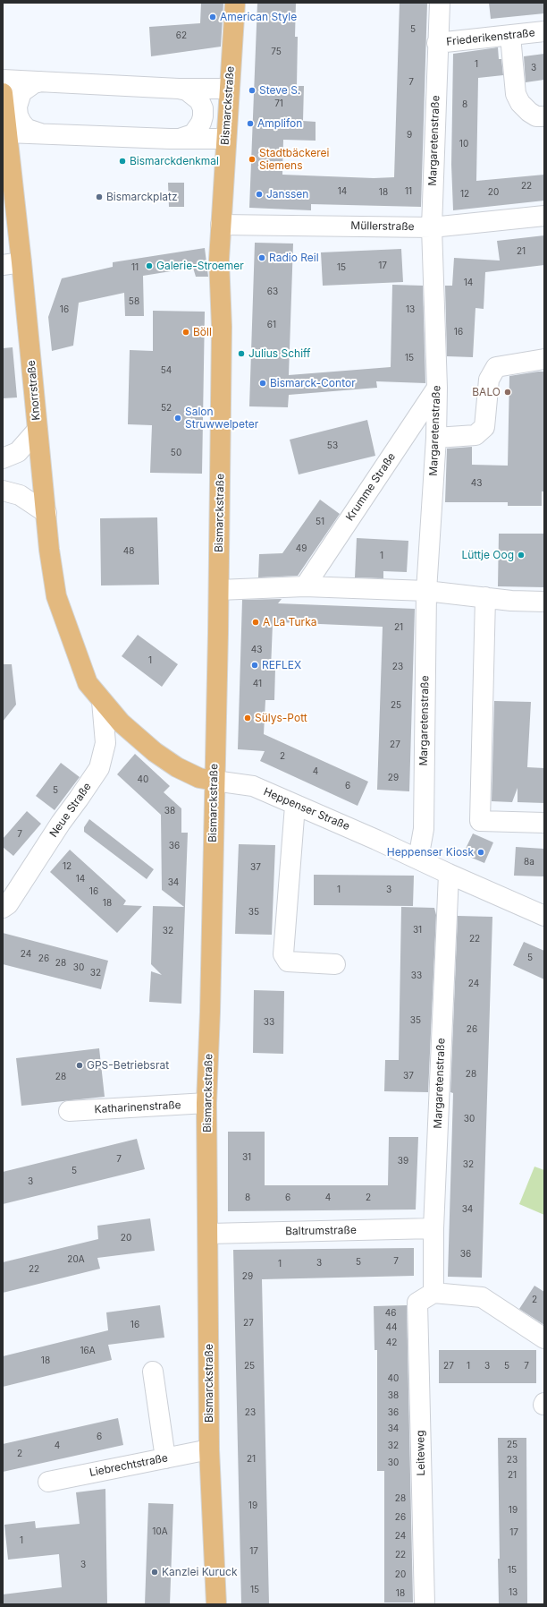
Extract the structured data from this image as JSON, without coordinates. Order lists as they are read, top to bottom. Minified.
{"streets":{"main road":["Bismarckstraße","Knorrstraße","Heppenser Straße"],"street":["Friederikenstraße","Margaretenstraße","Müllerstraße","Krumme Straße","Neue Straße","Katharinenstraße","Baltrumstraße","Leiteweg","Liebrechtstraße"]},"crossings":[["Friederikenstraße","Margaretenstraße"],["Bismarckstraße","Müllerstraße"],["Bismarckstraße","Heppenser Straße"],["Bismarckstraße","Katharinenstraße"],["Bismarckstraße","Baltrumstraße"],["Bismarckstraße","Liebrechtstraße"],["Margaretenstraße","Müllerstraße"],["Margaretenstraße","Krumme Straße"],["Margaretenstraße","Heppenser Straße"],["Margaretenstraße","Baltrumstraße"],["Margaretenstraße","Leiteweg"],["Knorrstraße","Heppenser Straße"],["Heppenser Straße","Neue Straße"]],"places":["American Style","Steve S.","Amplifon","Stadtbäckerei Siemens","Bismarckdenkmal","Janssen","Bismarckplatz","Radio Reil","Galerie-Stroemer","Böll","Julius Schiff","Bismarck-Contor","BALO","Salon Struwwelpeter","Lüttje Oog","A La Turka","REFLEX","Sülys-Pott","Heppenser Kiosk","GPS-Betriebsrat","Kanzlei Kuruck"],"house_numbers":["5","62","75","1","3","7","71","8","9","10","22","14","11","18","20","12","21","17","11","15","14","63","58","16","13","61","16","15","54","52","53","50","43","51","49","48","1","21","43","1","23","41","25","27","2","4","29","40","6","5","38","7","36","8a","12","37","14","34","1","3","16","18","35","31","32","22","24","5","26","28","30","32","33","24","35","33","26","28","37","28","30","31","7","39","32","5","3","8","6","4","2","34","20","36","20A","7","5","3","1","22","29","2","46","27","16","44","42","16A","18","25","27","1","3","5","7","40","38","23","36","34","6","25","4","32","2","21","23","30","21","28","19","19","26","10A","17","24","1","17","22","3","15","20","15","13","18"]}
